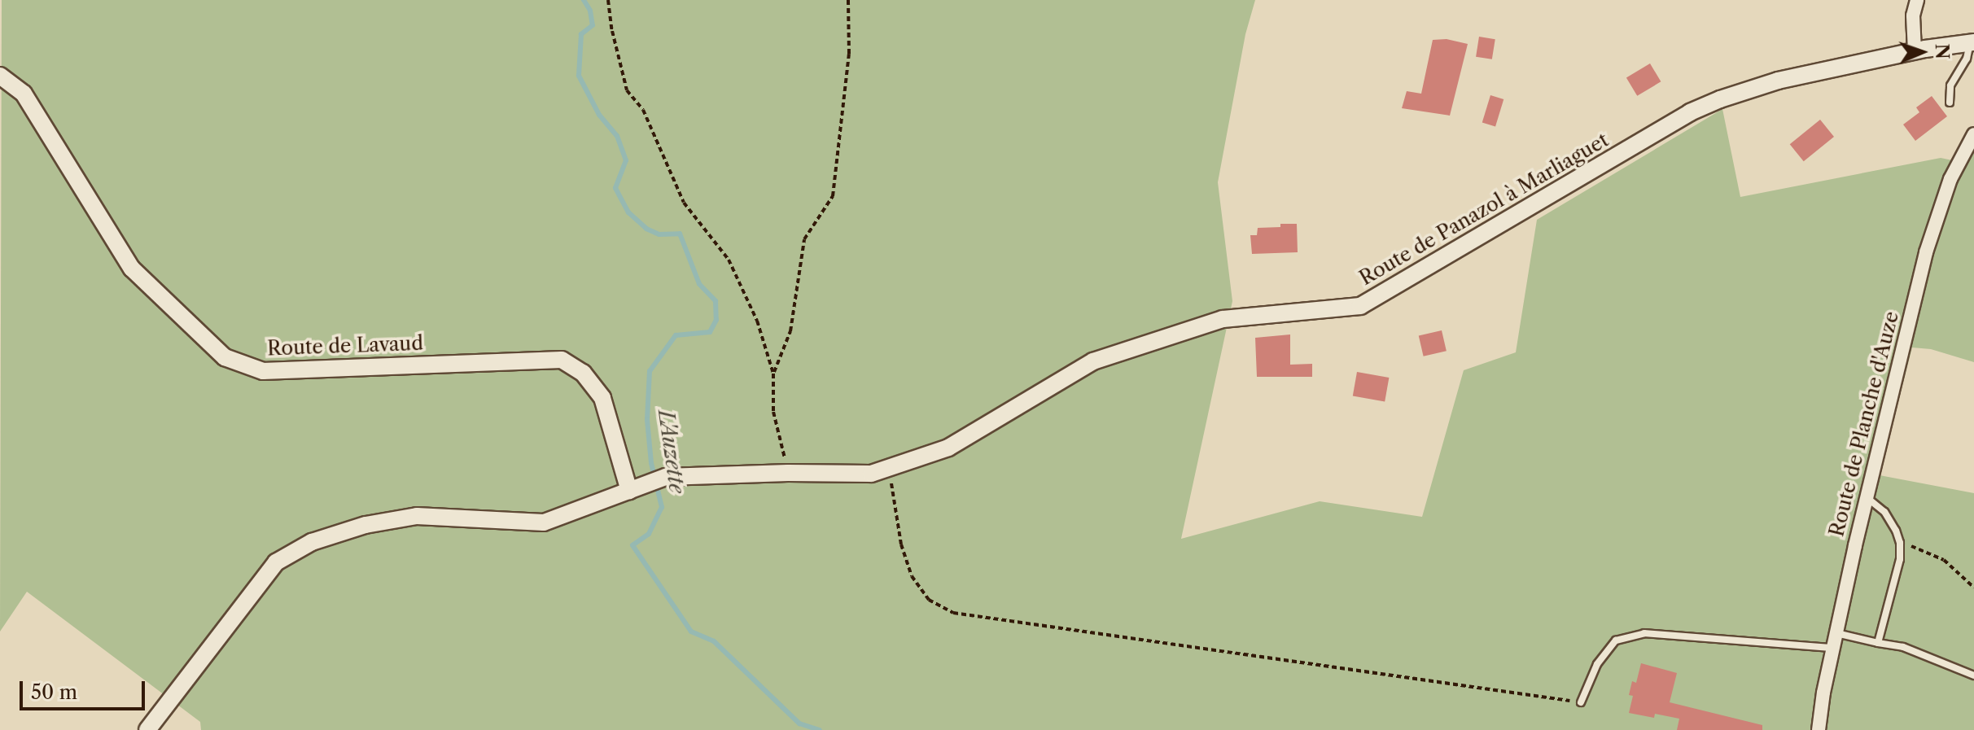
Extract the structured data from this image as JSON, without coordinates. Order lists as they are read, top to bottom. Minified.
{"streets":{"street":["Route de Panazol à Marliaguet","Route de Lavaud","Route de Planche d'Auze"]},"crossings":[["Route de Panazol à Marliaguet","Route de Lavaud"]],"water":["L'Auzette"],"scale_bar":"50 m","north":"right"}
